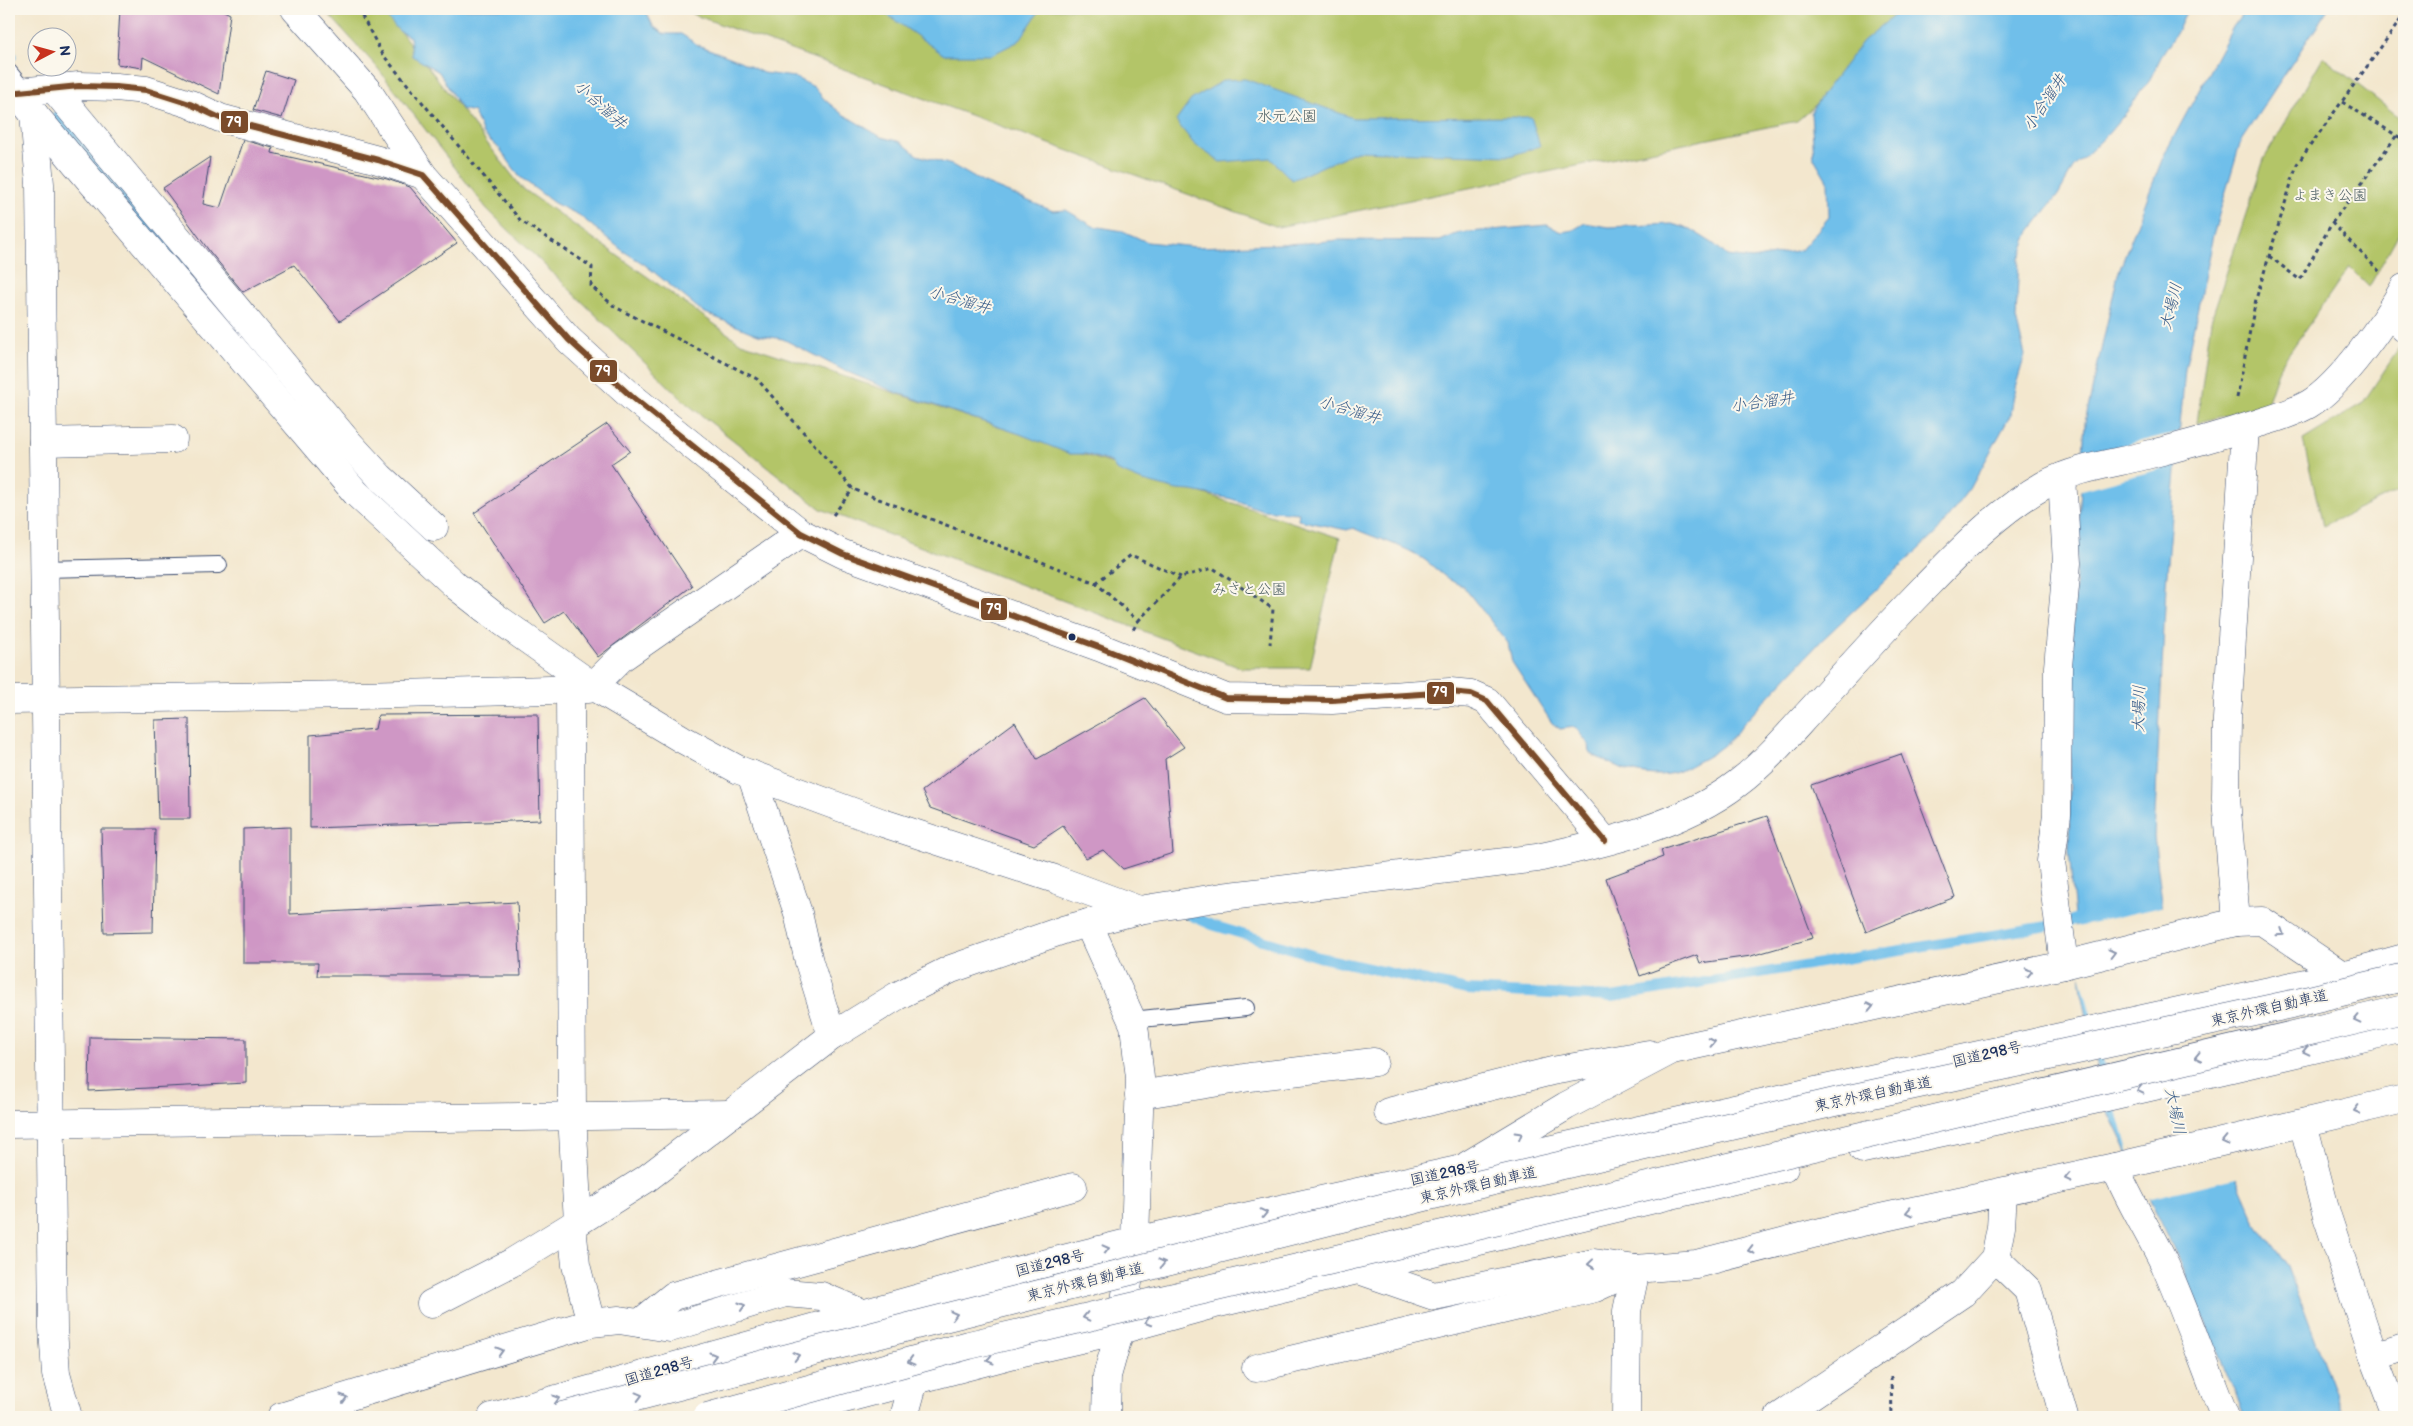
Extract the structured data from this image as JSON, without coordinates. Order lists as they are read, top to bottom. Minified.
{"streets":{"main road":["東京外環自動車道","国道298号"]},"water":["小合溜井","大場川"],"parks":["水元公園","よまき公園","みさと公園"],"lines":["transit line 79"],"north":"right"}
